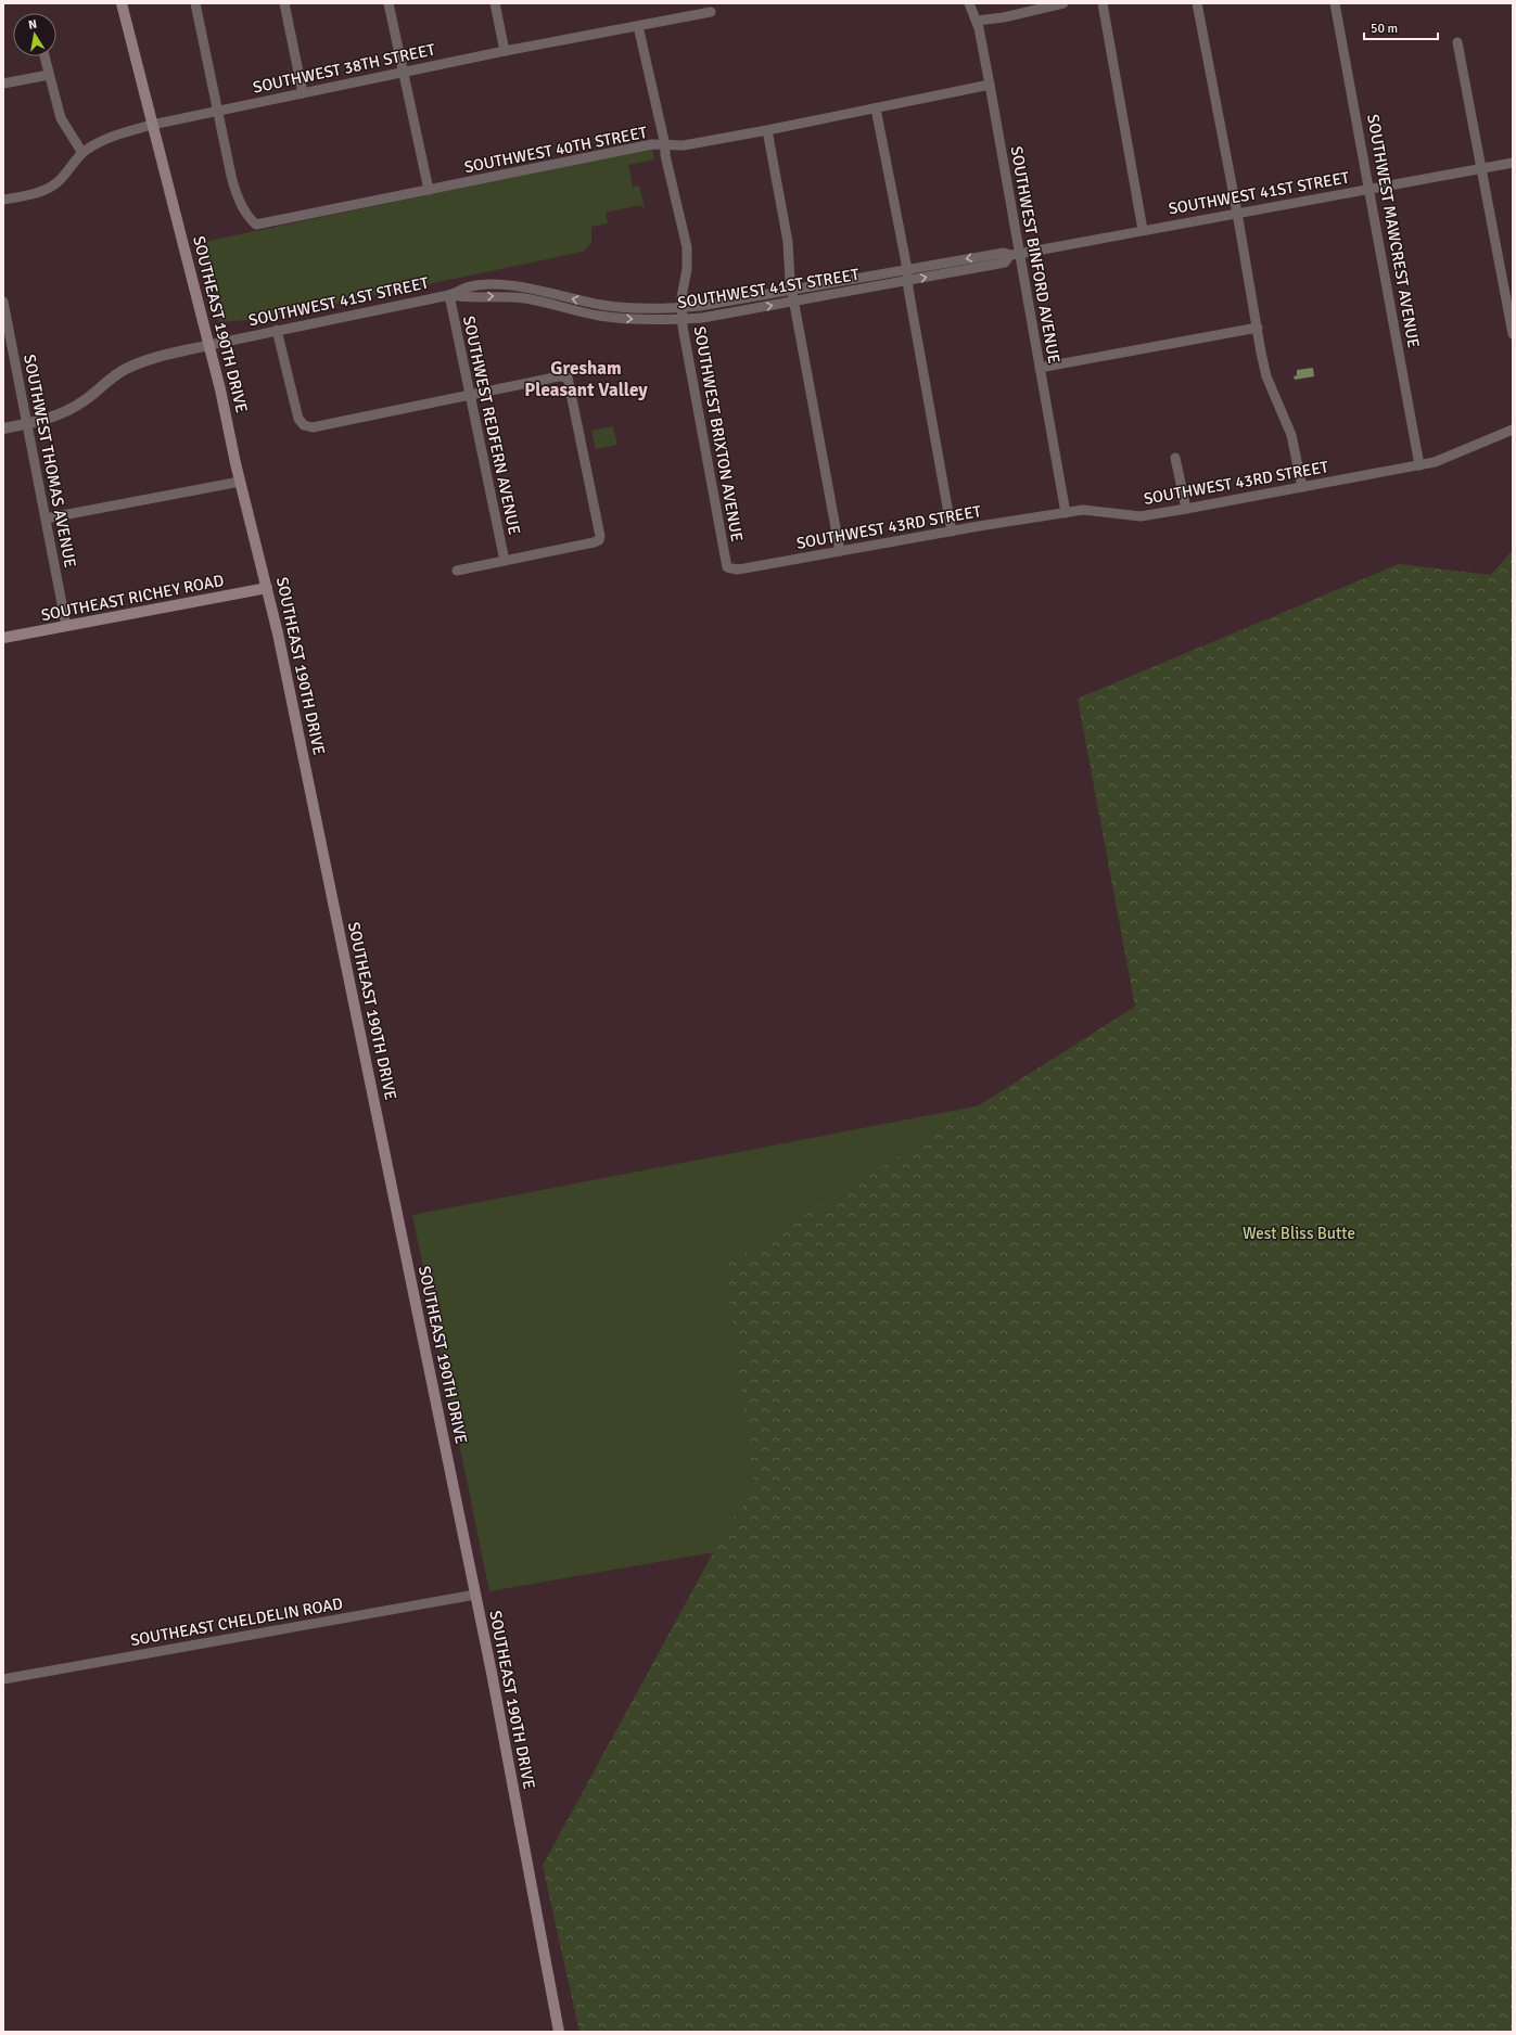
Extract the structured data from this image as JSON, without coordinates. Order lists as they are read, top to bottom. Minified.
{"streets":{"main road":["SOUTHEAST 190TH DRIVE","SOUTHEAST RICHEY ROAD"],"street":["SOUTHWEST 38TH STREET","SOUTHWEST 40TH STREET","SOUTHWEST 41ST STREET","SOUTHWEST MAWCREST AVENUE","SOUTHWEST BINFORD AVENUE","SOUTHWEST REDFERN AVENUE","SOUTHWEST BRIXTON AVENUE","SOUTHWEST THOMAS AVENUE","SOUTHWEST 43RD STREET","SOUTHEAST CHELDELIN ROAD"]},"crossings":[["SOUTHWEST 38TH STREET","SOUTHWEST 40TH STREET"],["SOUTHWEST 38TH STREET","SOUTHEAST 190TH DRIVE"],["SOUTHWEST 38TH STREET","SOUTHWEST BRIXTON AVENUE"],["SOUTHWEST 40TH STREET","SOUTHWEST BINFORD AVENUE"],["SOUTHWEST 40TH STREET","SOUTHWEST BRIXTON AVENUE"],["SOUTHWEST 41ST STREET","SOUTHWEST MAWCREST AVENUE"],["SOUTHWEST 41ST STREET","SOUTHWEST BINFORD AVENUE"],["SOUTHWEST 41ST STREET","SOUTHEAST 190TH DRIVE"],["SOUTHWEST 41ST STREET","SOUTHWEST REDFERN AVENUE"],["SOUTHWEST 41ST STREET","SOUTHWEST BRIXTON AVENUE"],["SOUTHWEST MAWCREST AVENUE","SOUTHWEST 43RD STREET"],["SOUTHWEST BINFORD AVENUE","SOUTHWEST 43RD STREET"],["SOUTHEAST 190TH DRIVE","SOUTHEAST RICHEY ROAD"],["SOUTHEAST 190TH DRIVE","SOUTHEAST CHELDELIN ROAD"],["SOUTHWEST BRIXTON AVENUE","SOUTHWEST 43RD STREET"],["SOUTHWEST THOMAS AVENUE","SOUTHEAST RICHEY ROAD"]],"districts":["Gresham Pleasant Valley"],"parks":["West Bliss Butte"],"scale_bar":"50 m","north":"top"}
